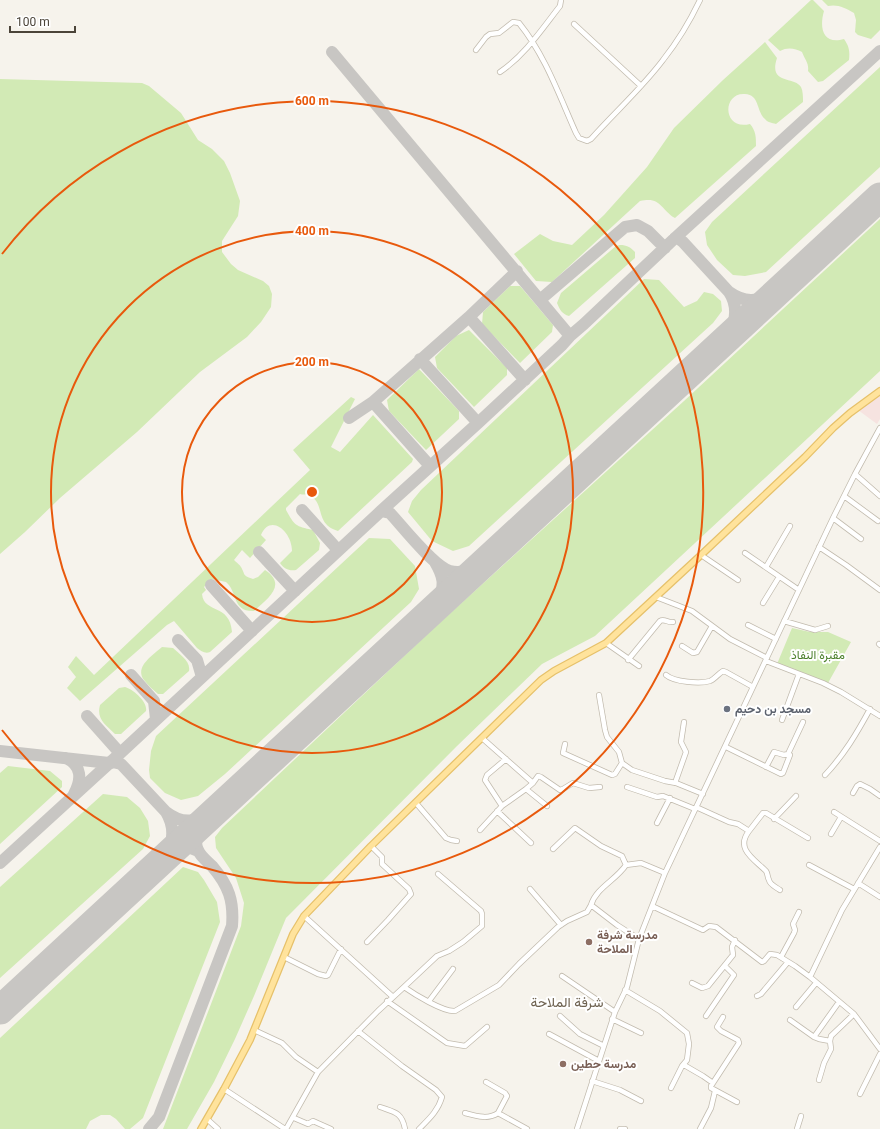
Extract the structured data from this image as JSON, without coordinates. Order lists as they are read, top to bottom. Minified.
{"districts":["شرفة الملاحة"],"parks":["مقبرة النفاذ"],"places":["مسجد بن دحيم","مدرسة شرفة الملاحة","مدرسة حطين"],"scale_bar":"100 m","rings":["600 m","400 m","200 m"]}
